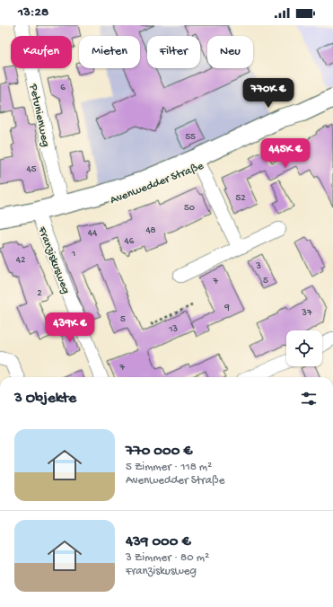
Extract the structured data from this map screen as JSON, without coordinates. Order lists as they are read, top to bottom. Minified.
{"streets":{"main road":["Avenwedder Straße"],"street":["Petunienweg","Franziskusweg"]},"crossings":[["Petunienweg","Avenwedder Straße"],["Avenwedder Straße","Franziskusweg"]],"house_numbers":["6","55","45","52","50","48","44","46","1","42","3","5","7","2","9","37","5","13","7"],"page":{"status":"13:28","chip":["Kaufen","Mieten","Filter","Neu"],"price":["770K €","445K €","439K €"],"heading":"3 Objekte","list":[{"name":"770 000 €","note":"5 Zimmer · 118 m² · Avenwedder Straße"},{"name":"439 000 €","note":"3 Zimmer · 80 m² · Franziskusweg"}]}}
